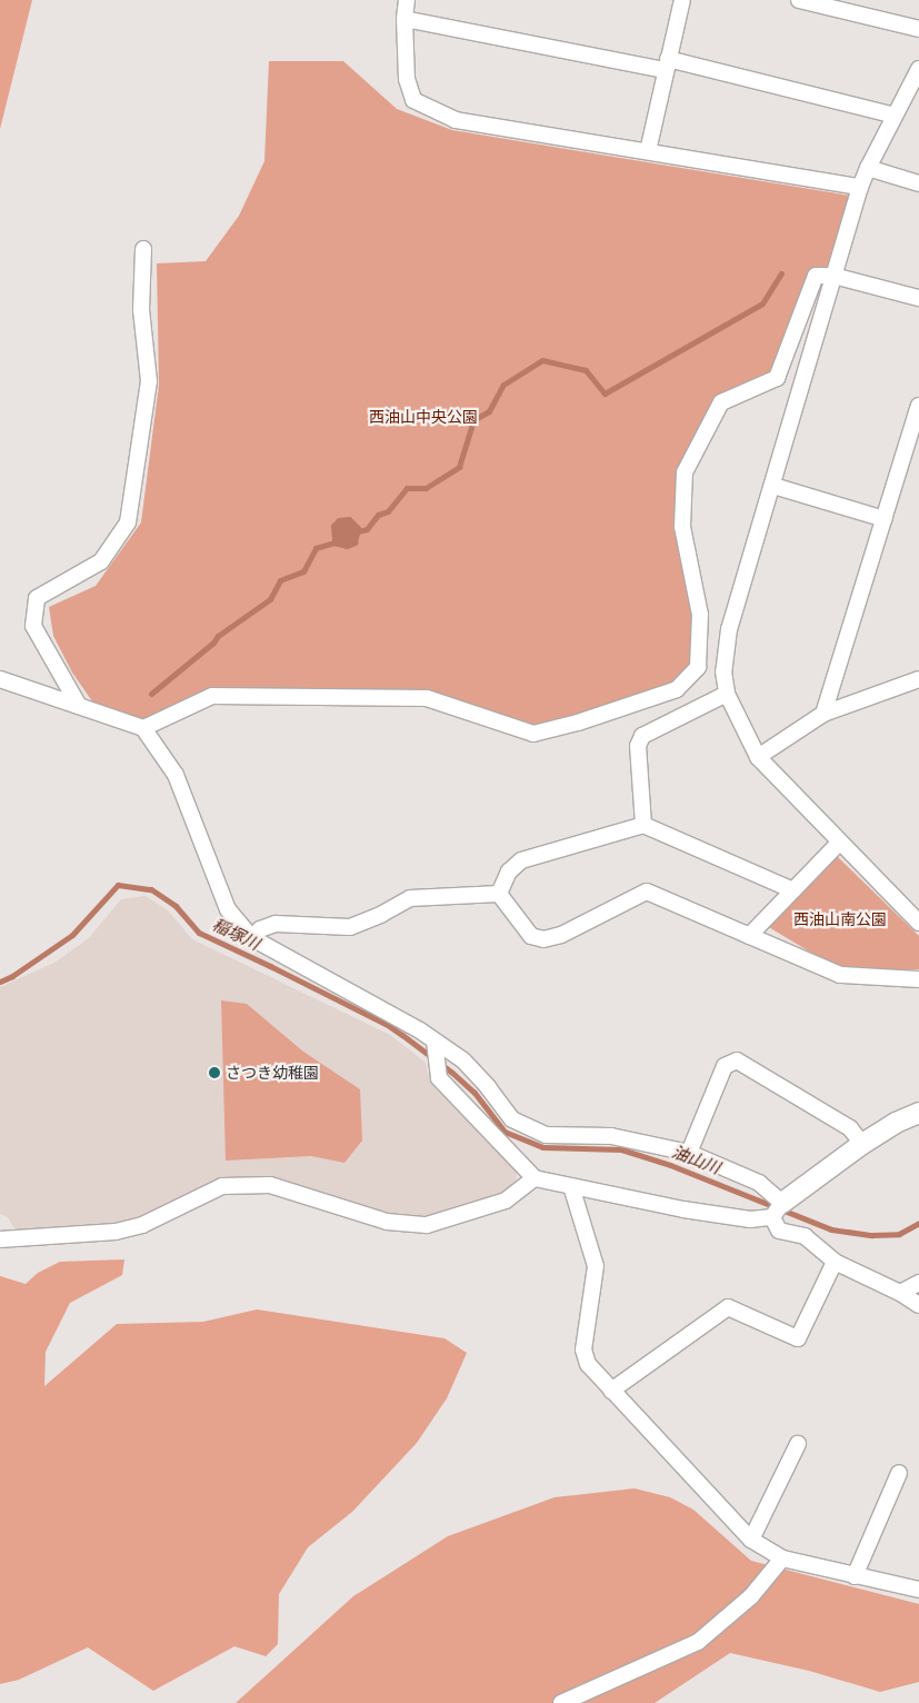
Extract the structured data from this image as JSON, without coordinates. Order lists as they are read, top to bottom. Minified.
{"water":["稲塚川","油山川"],"parks":["西油山中央公園","西油山南公園"],"places":["さつき幼稚園"]}
